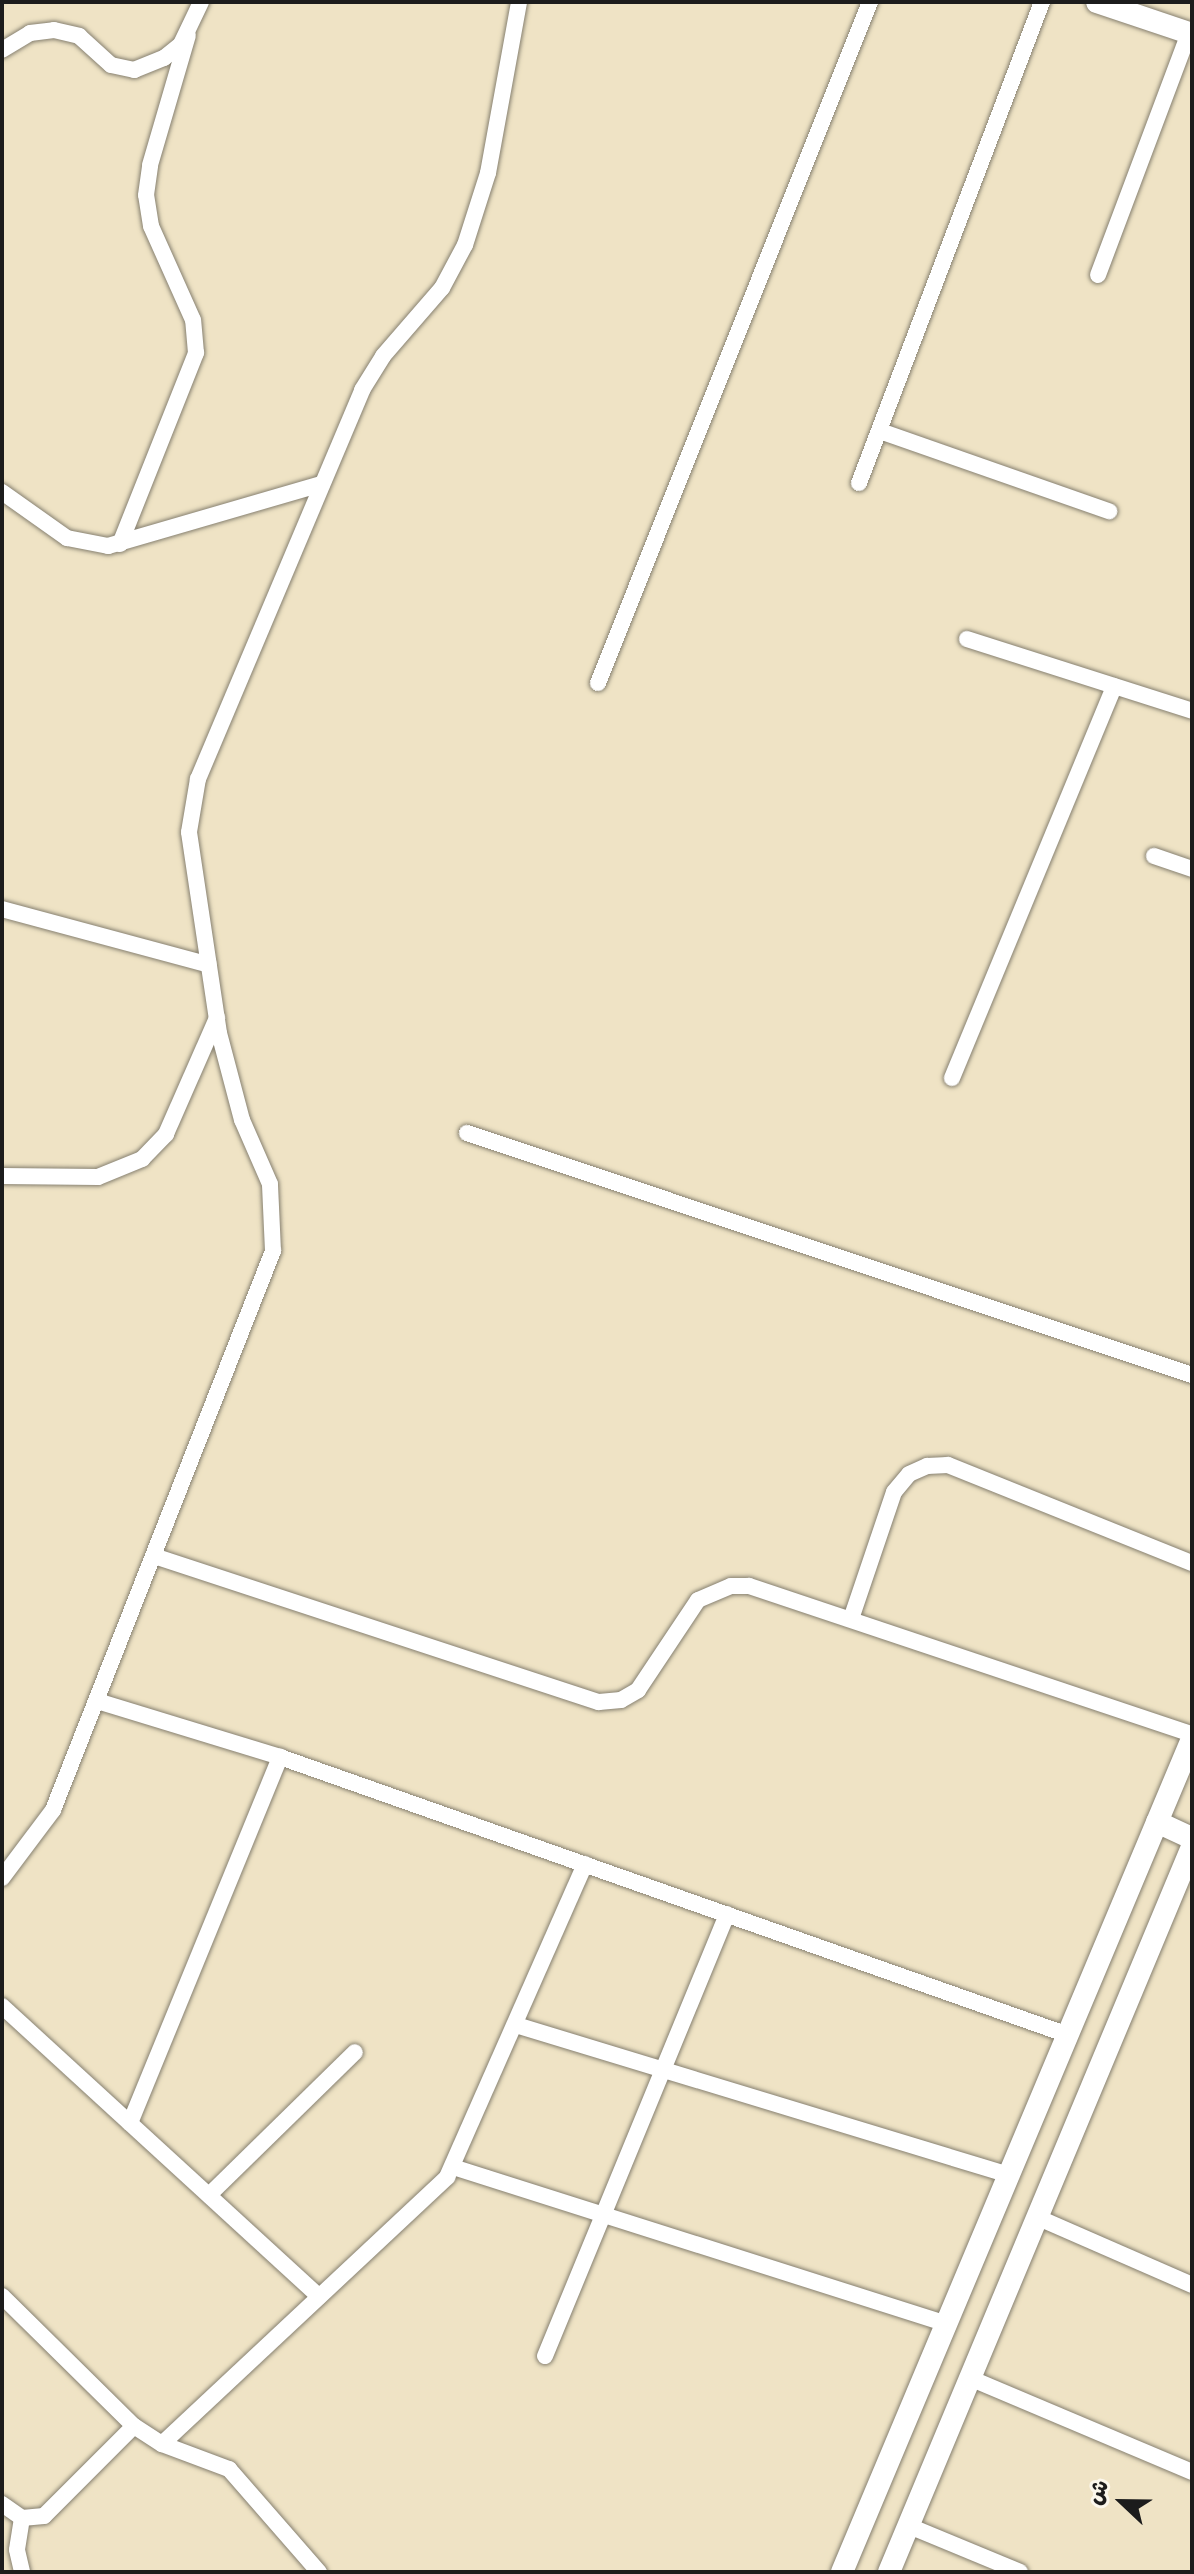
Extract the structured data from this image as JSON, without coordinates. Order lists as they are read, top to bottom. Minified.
{"north":"left"}
